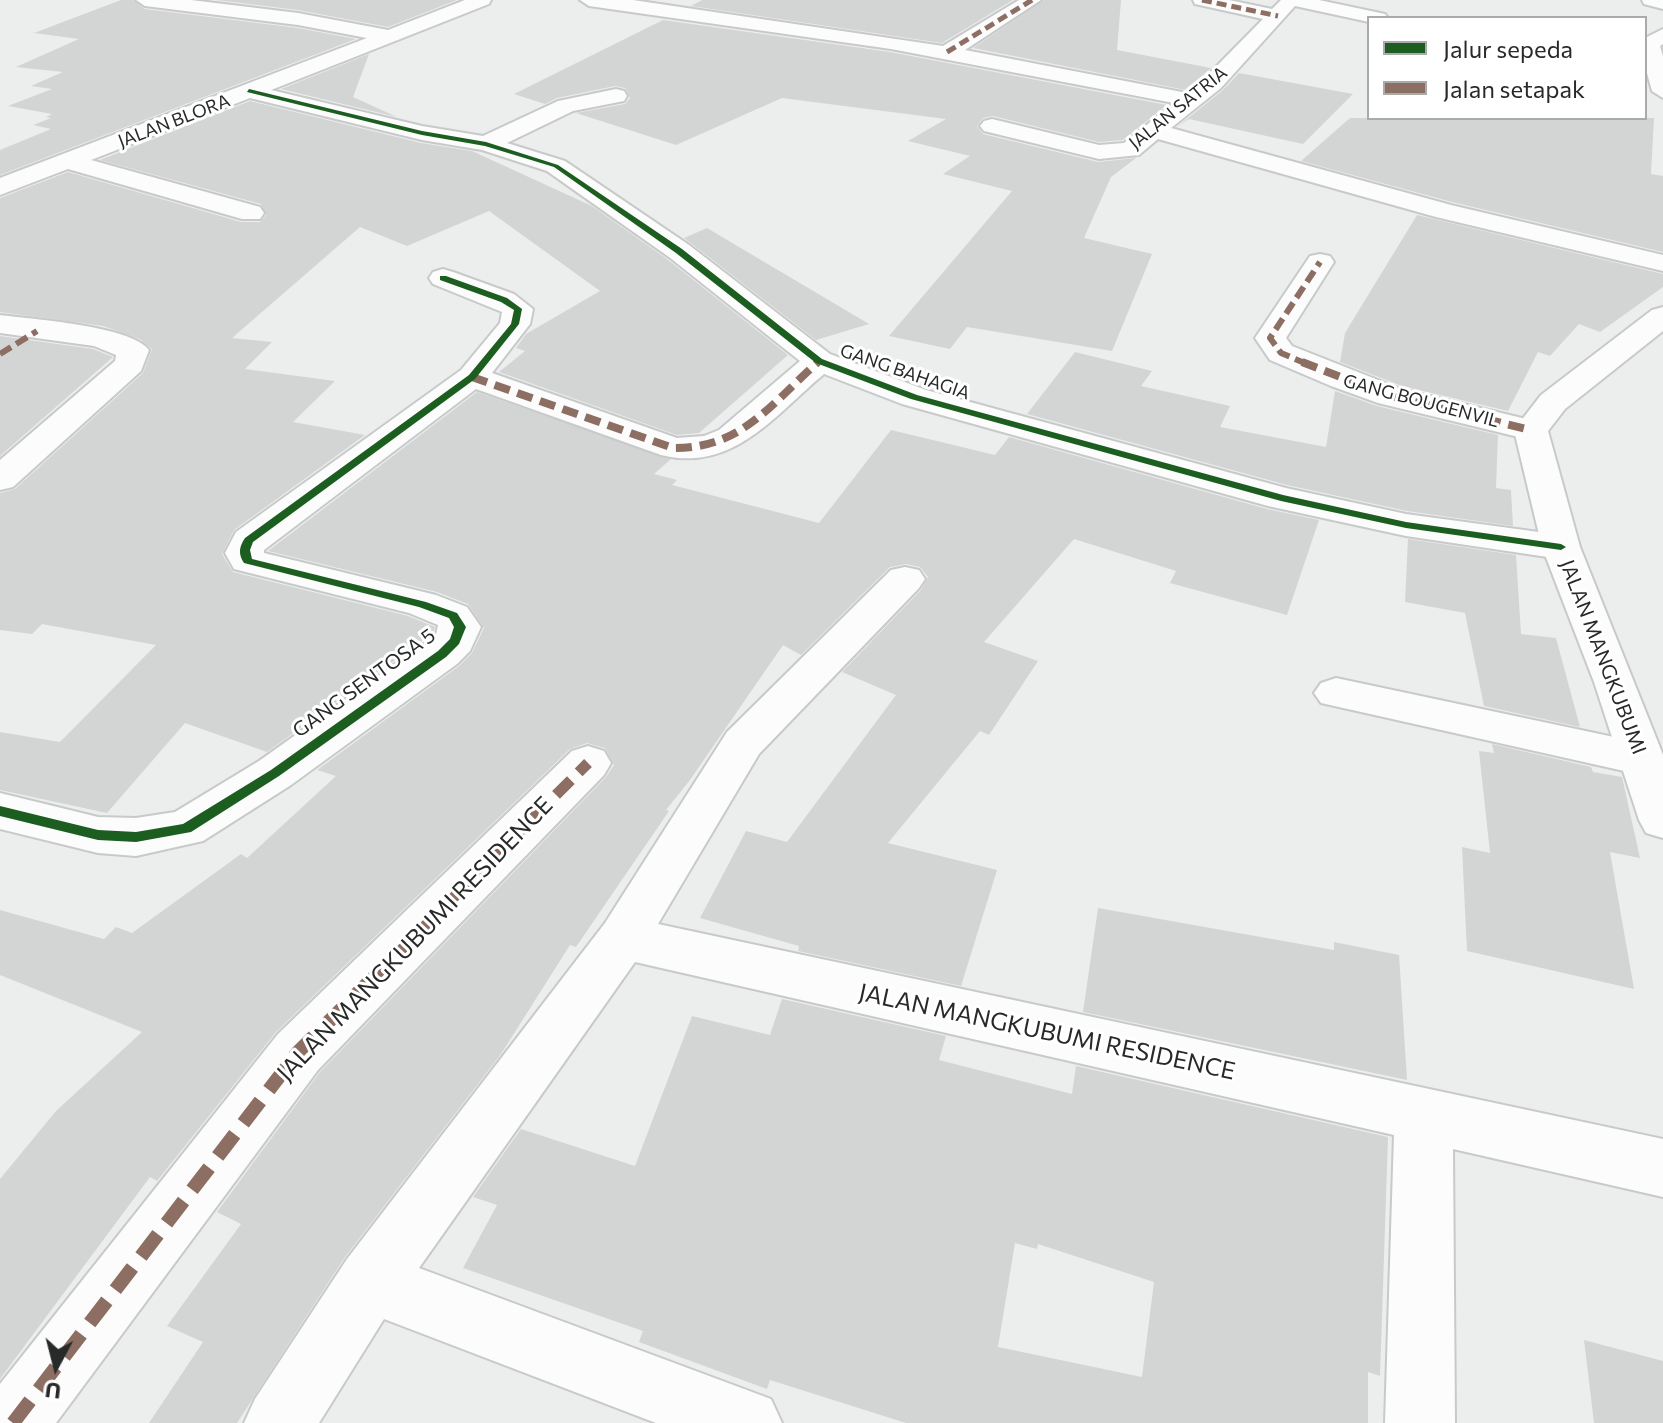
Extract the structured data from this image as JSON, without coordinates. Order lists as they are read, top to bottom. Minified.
{"streets":{"main road":["JALAN SATRIA","JALAN BLORA","GANG BAHAGIA","GANG BOUGENVIL","JALAN MANGKUBUMI","GANG SENTOSA 5","JALAN MANGKUBUMI RESIDENCE"]},"crossings":[["JALAN BLORA","GANG BAHAGIA"],["GANG BAHAGIA","JALAN MANGKUBUMI"],["GANG BOUGENVIL","JALAN MANGKUBUMI"]],"legend":["Jalur sepeda","Jalan setapak"],"north":"bottom"}
